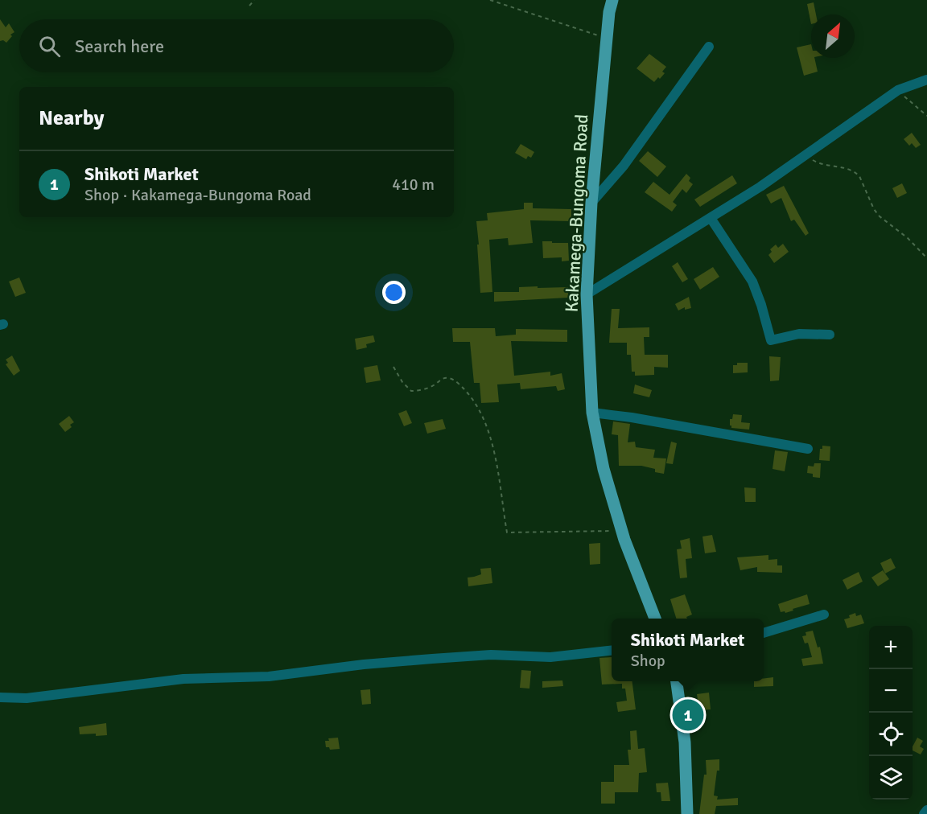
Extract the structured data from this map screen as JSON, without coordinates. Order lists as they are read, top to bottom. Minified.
{"streets":{"main road":["Kakamega-Bungoma Road"]},"north":"top right","page":{"search":"Search here","heading":"Nearby","list":[{"mark":"1","name":"Shikoti Market","note":"Shop · Kakamega-Bungoma Road","value":"410 m"}],"popup":["Shikoti Market","Shop"],"map_buttons":["+","−"],"pins":"1"}}
